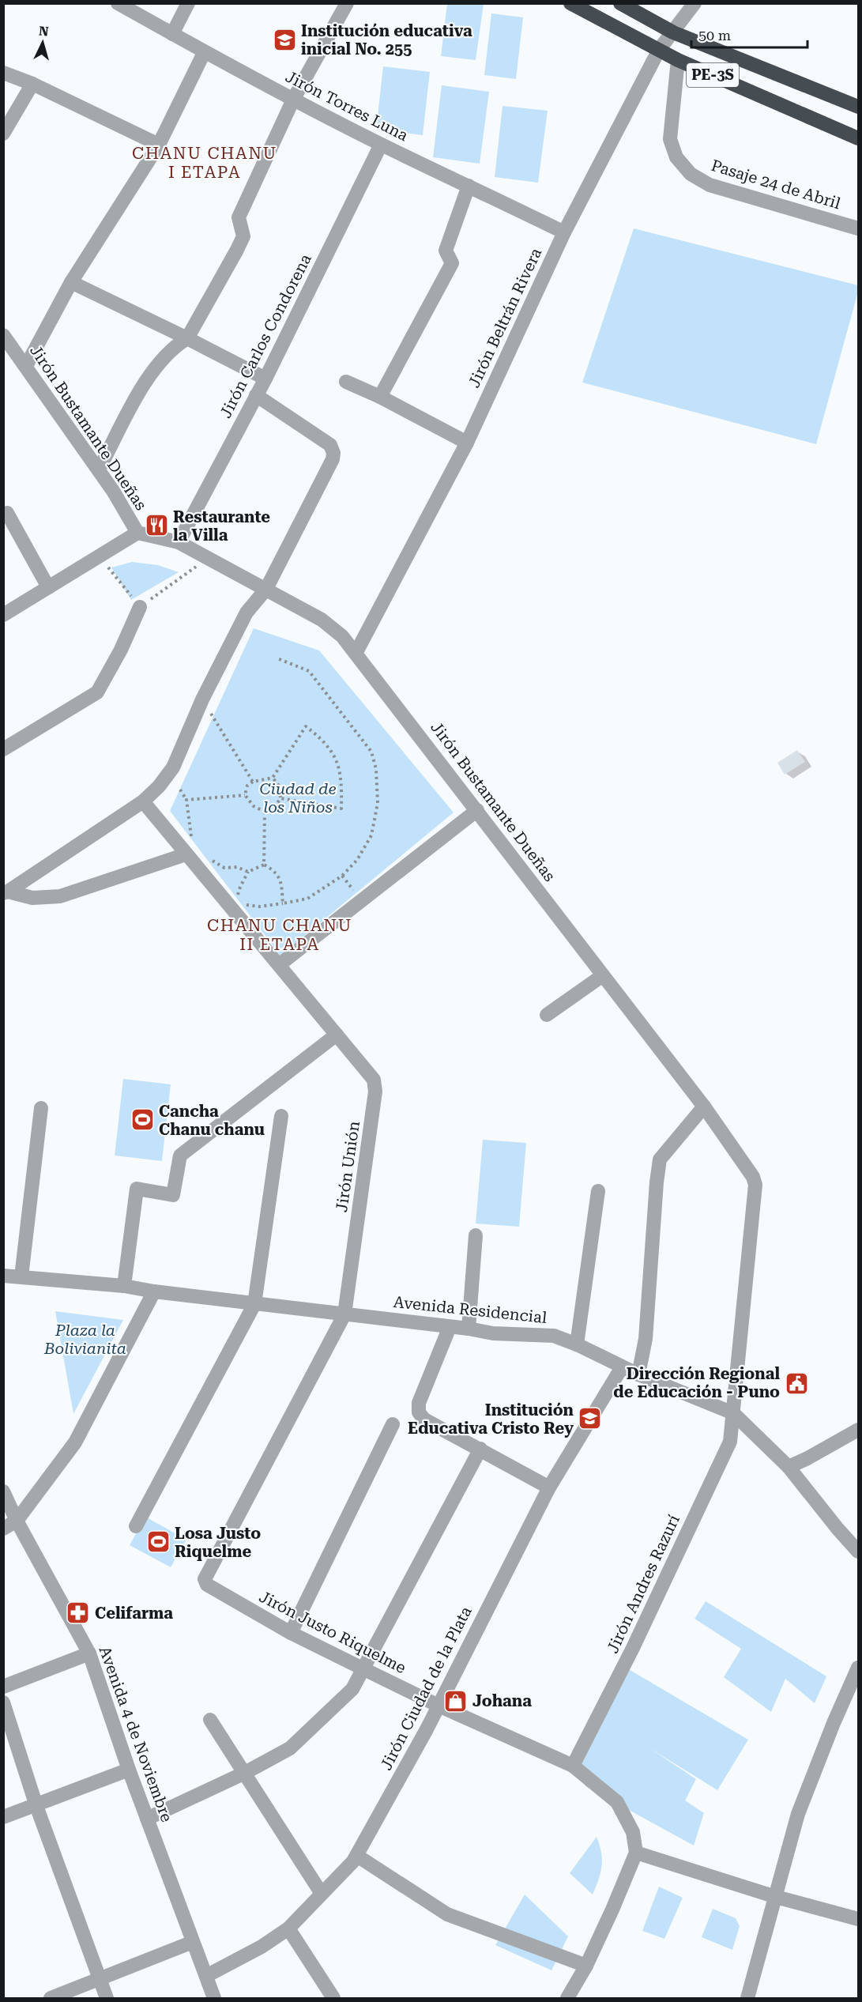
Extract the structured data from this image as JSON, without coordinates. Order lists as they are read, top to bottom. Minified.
{"streets":{"highway":["PE-3S"],"street":["Jirón Torres Luna","Pasaje 24 de Abril","Jirón Beltrán Rivera","Jirón Carlos Condorena","Jirón Bustamante Dueñas","Jirón Unión","Avenida Residencial","Jirón Andres Razurí","Jirón Justo Riquelme","Jirón Ciudad de la Plata","Avenida 4 de Noviembre"]},"crossings":[["PE-3S","Pasaje 24 de Abril"],["PE-3S","Jirón Beltrán Rivera"],["Jirón Torres Luna","Jirón Beltrán Rivera"],["Jirón Torres Luna","Jirón Carlos Condorena"],["Jirón Beltrán Rivera","Jirón Bustamante Dueñas"],["Jirón Carlos Condorena","Jirón Bustamante Dueñas"],["Jirón Bustamante Dueñas","Avenida Residencial"],["Jirón Bustamante Dueñas","Jirón Andres Razurí"],["Jirón Unión","Avenida Residencial"],["Jirón Unión","Jirón Justo Riquelme"],["Avenida Residencial","Jirón Andres Razurí"],["Avenida Residencial","Jirón Ciudad de la Plata"],["Jirón Andres Razurí","Jirón Justo Riquelme"],["Jirón Justo Riquelme","Jirón Ciudad de la Plata"],["Jirón Ciudad de la Plata","Avenida 4 de Noviembre"]],"districts":["CHANU CHANU I ETAPA","CHANU CHANU II ETAPA"],"parks":["Ciudad de los Niños","Plaza la Bolivianita"],"places":{"school or university":["Institución educativa inicial No. 255","Institución Educativa Cristo Rey"],"restaurant":["Restaurante la Villa"],"sports":["Cancha Chanu chanu","Losa Justo Riquelme"],"public building":["Dirección Regional de Educación - Puno"],"pharmacy":["Celifarma"],"shop":["Johana"]},"scale_bar":"50 m","north":"top"}
